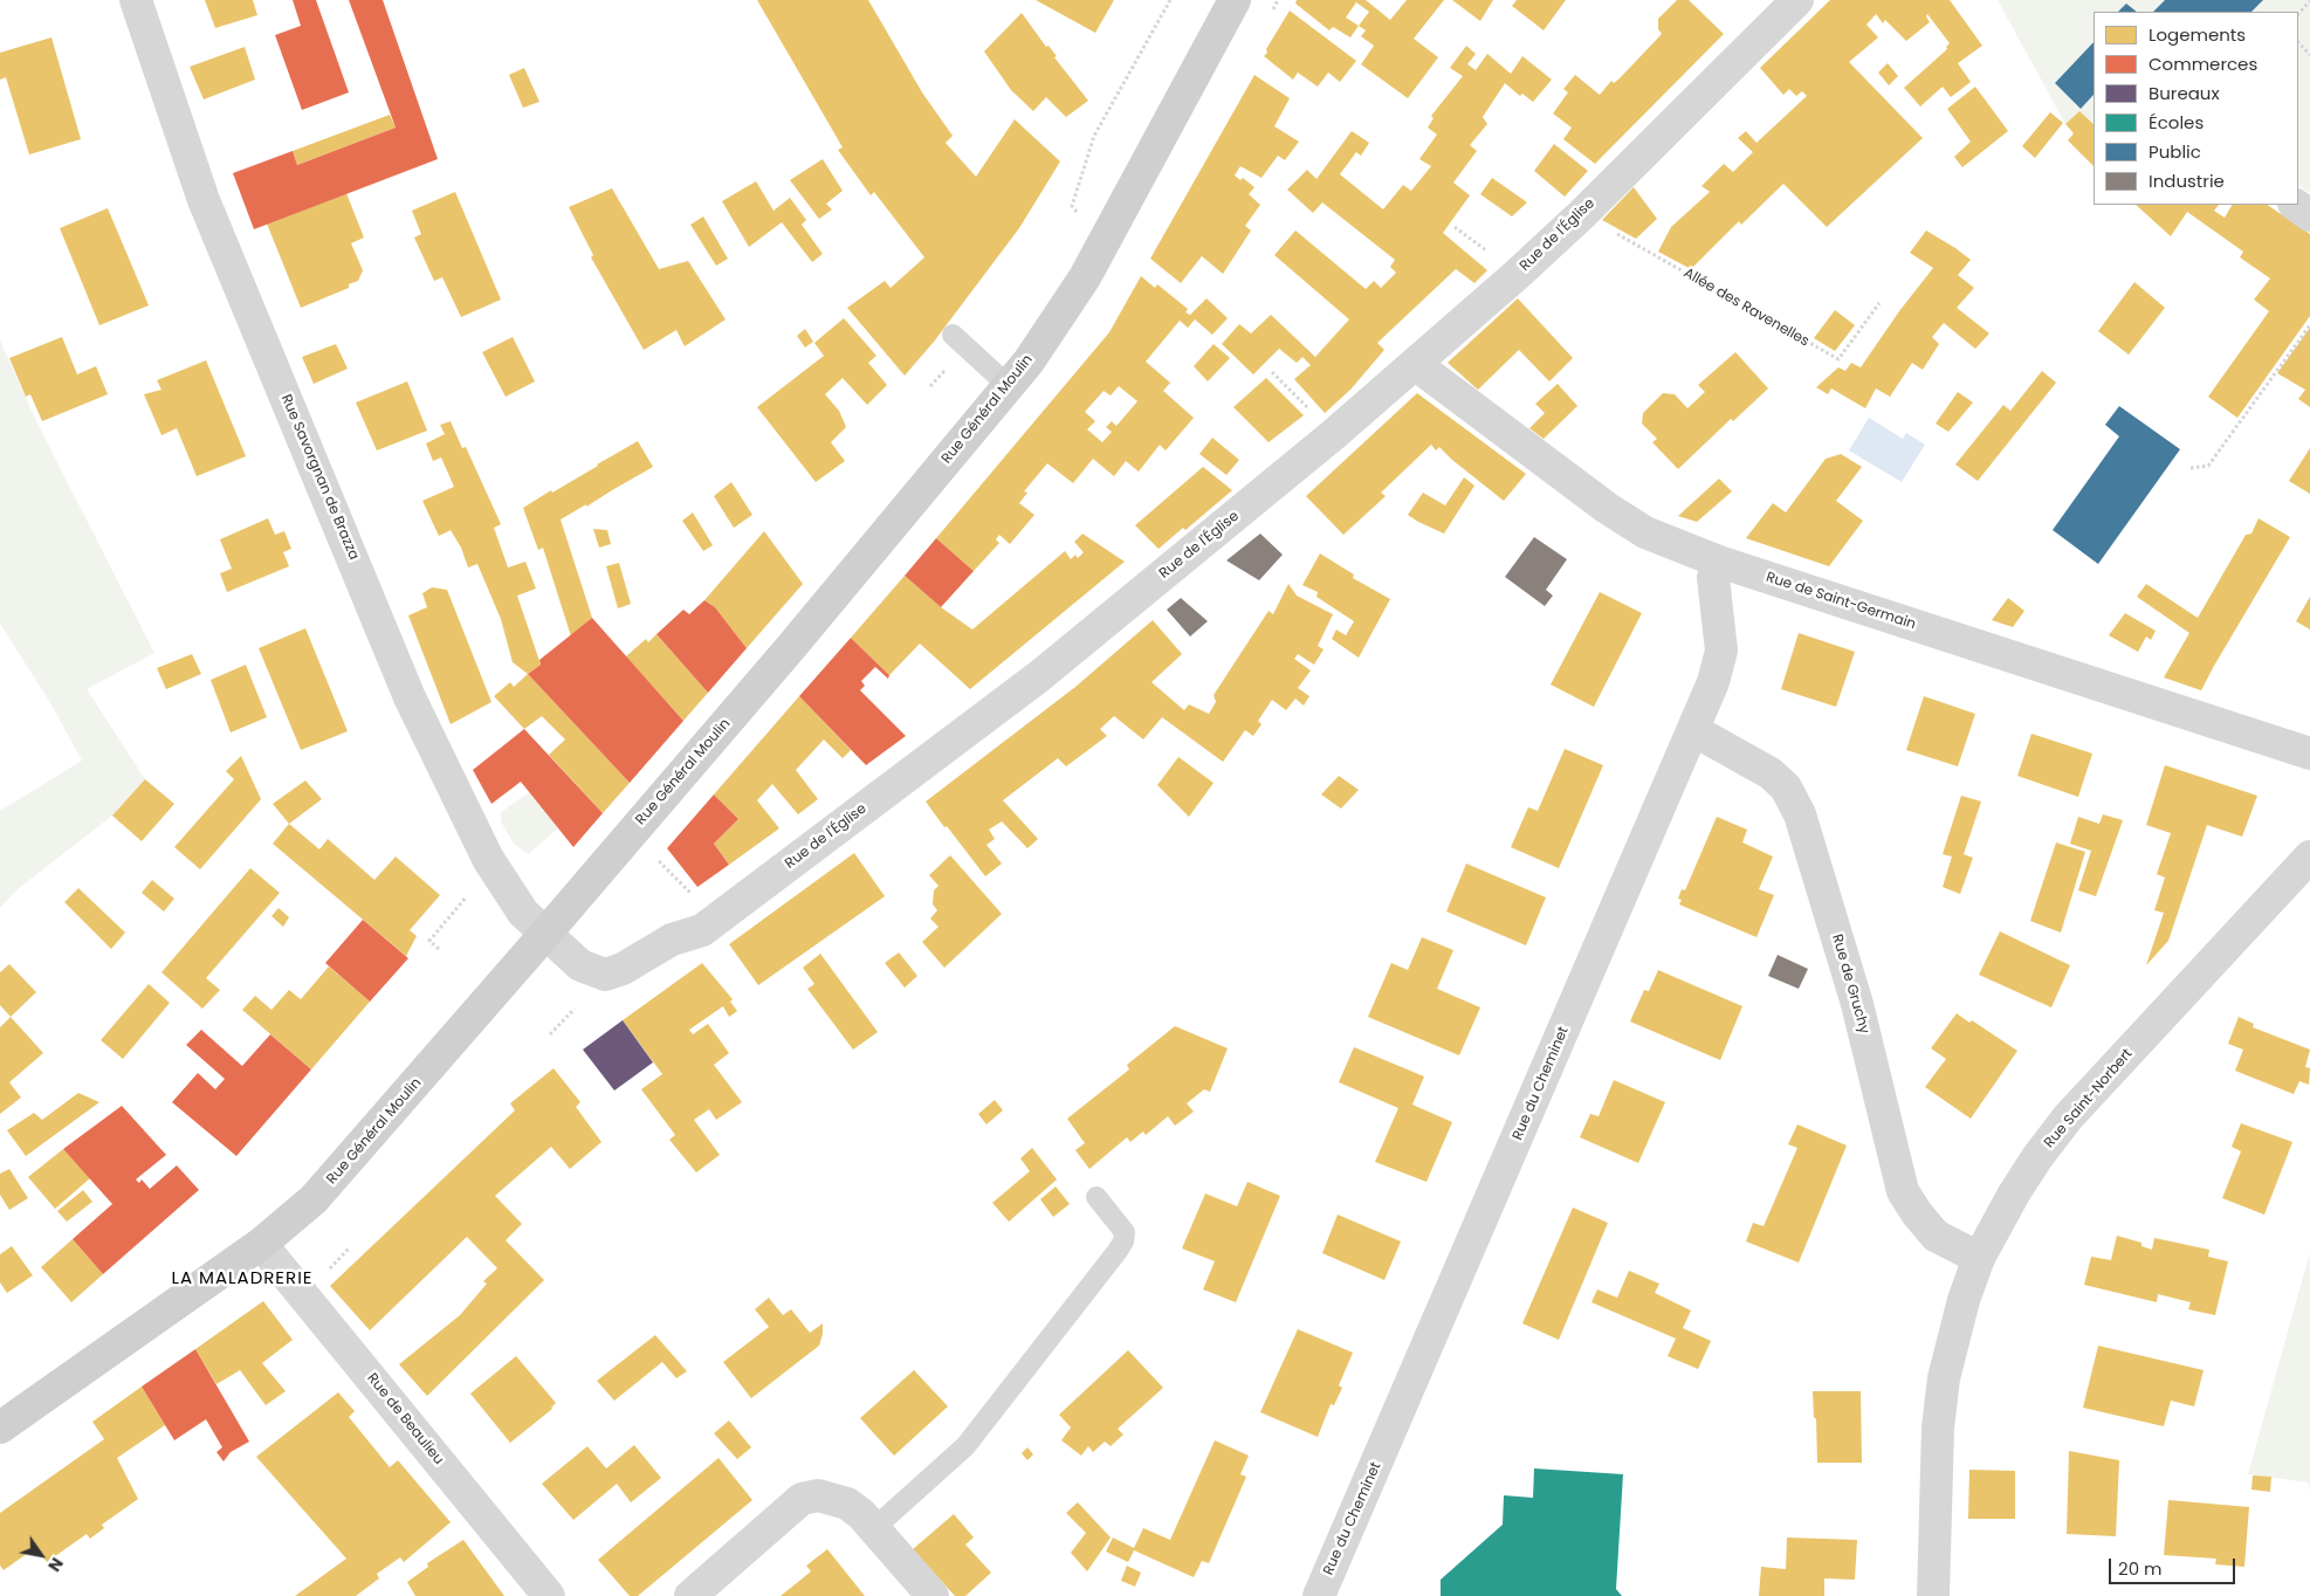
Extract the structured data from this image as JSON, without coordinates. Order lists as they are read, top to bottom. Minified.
{"streets":{"main road":["Rue Général Moulin"],"street":["Rue de l'Église","Rue Savorgnan de Brazza","Rue de Saint-Germain","Rue de Gruchy","Rue du Cheminet","Rue Saint-Norbert","Rue de Beaulieu"],"path":["Allée des Ravenelles"]},"crossings":[["Rue de l'Église","Rue Général Moulin"],["Rue de l'Église","Rue Savorgnan de Brazza"],["Rue de l'Église","Rue de Saint-Germain"],["Rue Général Moulin","Rue Savorgnan de Brazza"],["Rue Général Moulin","Rue de Beaulieu"],["Rue de Saint-Germain","Rue du Cheminet"],["Rue de Gruchy","Rue du Cheminet"],["Rue de Gruchy","Rue Saint-Norbert"]],"districts":["LA MALADRERIE"],"legend":["Logements","Commerces","Bureaux","Écoles","Public","Industrie"],"scale_bar":"20 m","north":"bottom right"}
